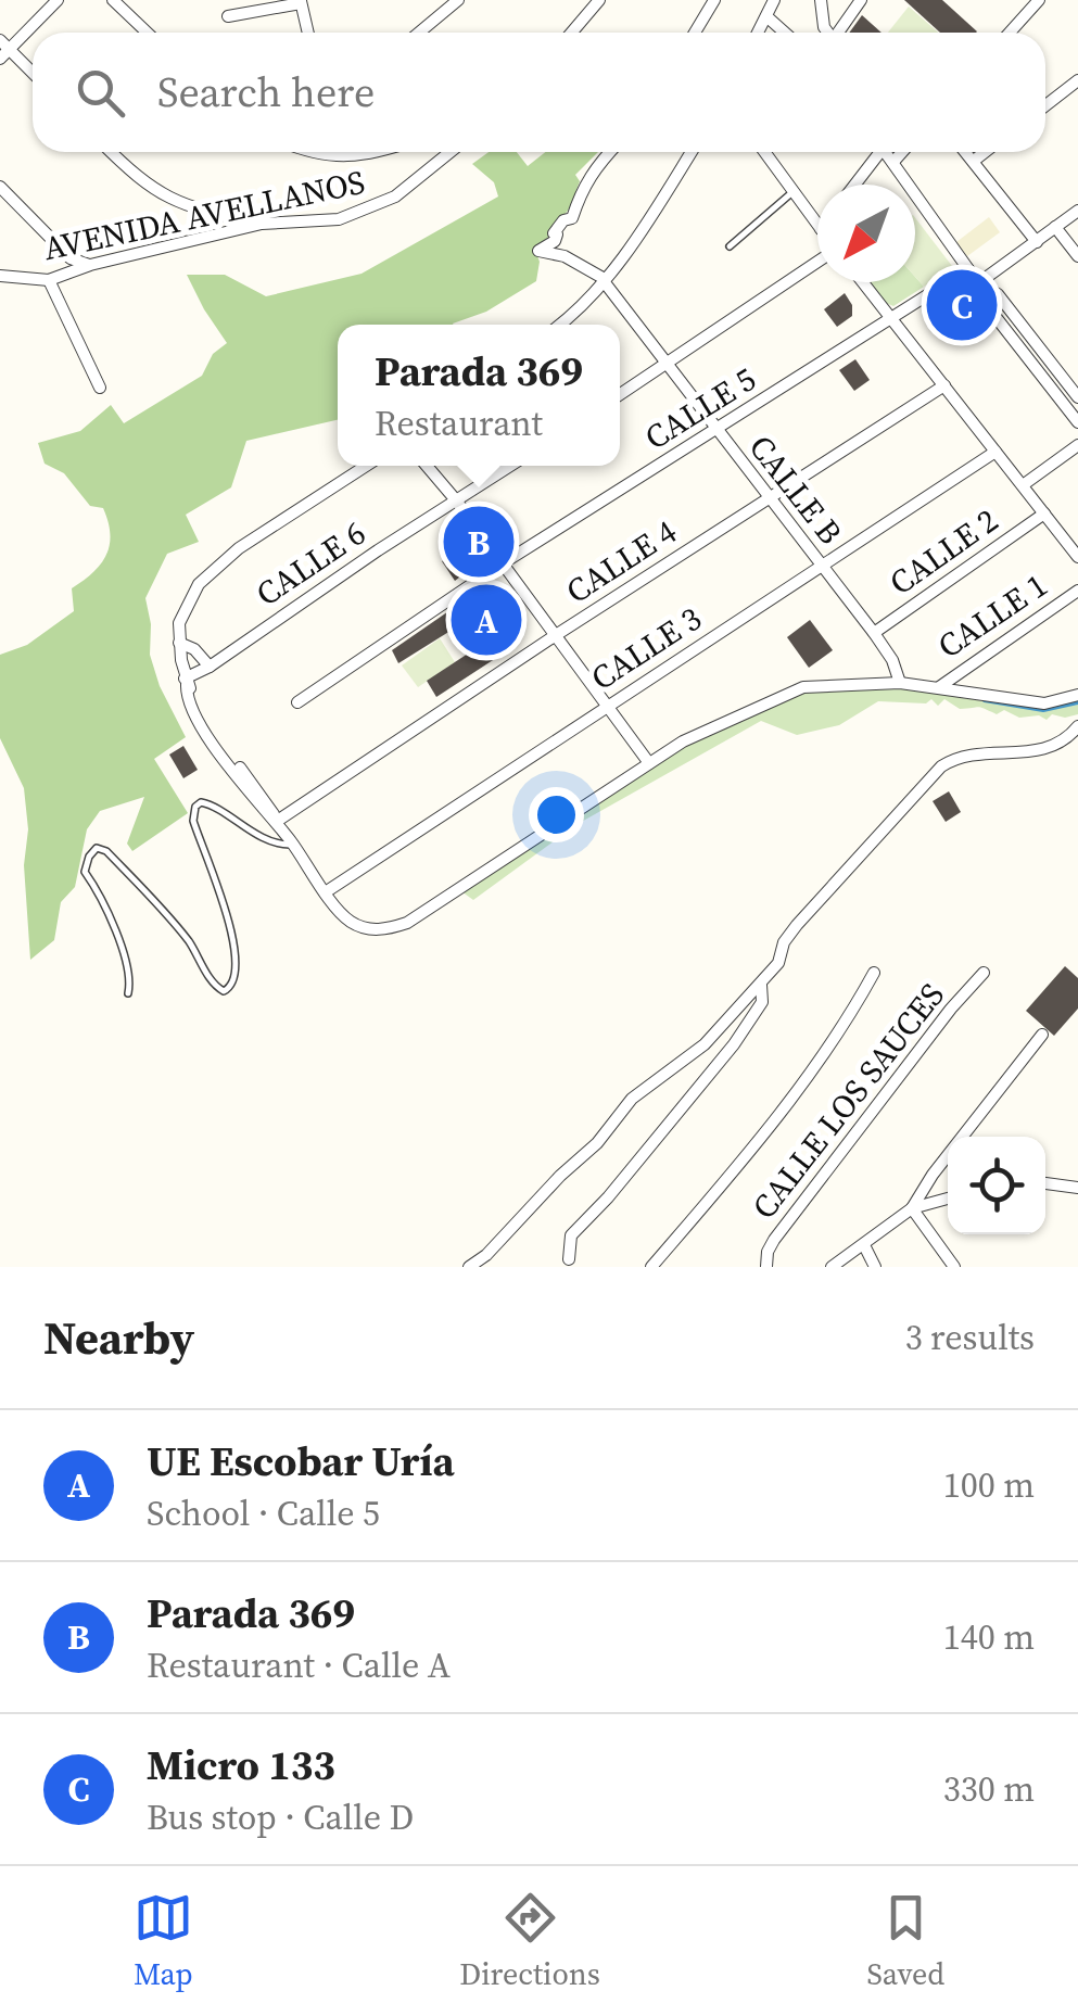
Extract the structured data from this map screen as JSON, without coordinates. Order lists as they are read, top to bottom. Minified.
{"streets":{"street":["AVENIDA AVELLANOS","CALLE 5","CALLE B","CALLE 2","CALLE 4","CALLE 6","CALLE 1","CALLE 3","CALLE LOS SAUCES"]},"crossings":[["CALLE 5","CALLE B"],["CALLE B","CALLE 2"],["CALLE B","CALLE 4"],["CALLE B","CALLE 3"]],"north":"bottom left","page":{"search":"Search here","pins":["C","B","A"],"popup":["Parada 369","Restaurant"],"heading":["Nearby","3 results"],"list":[{"mark":"A","name":"UE Escobar Uría","note":"School · Calle 5","value":"100 m"},{"mark":"B","name":"Parada 369","note":"Restaurant · Calle A","value":"140 m"},{"mark":"C","name":"Micro 133","note":"Bus stop · Calle D","value":"330 m"}],"nav":["Map","Directions","Saved"]}}
